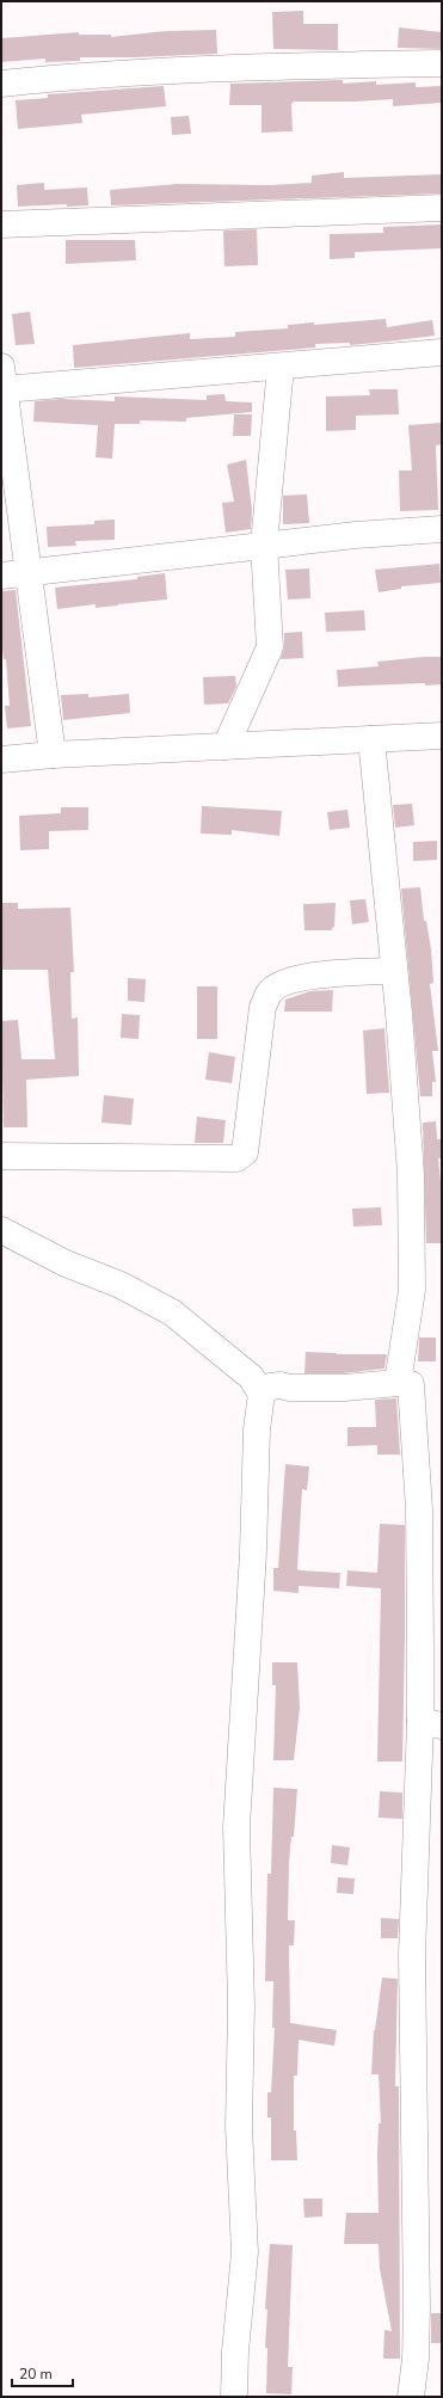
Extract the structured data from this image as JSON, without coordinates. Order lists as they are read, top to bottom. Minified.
{"scale_bar":"20 m"}
